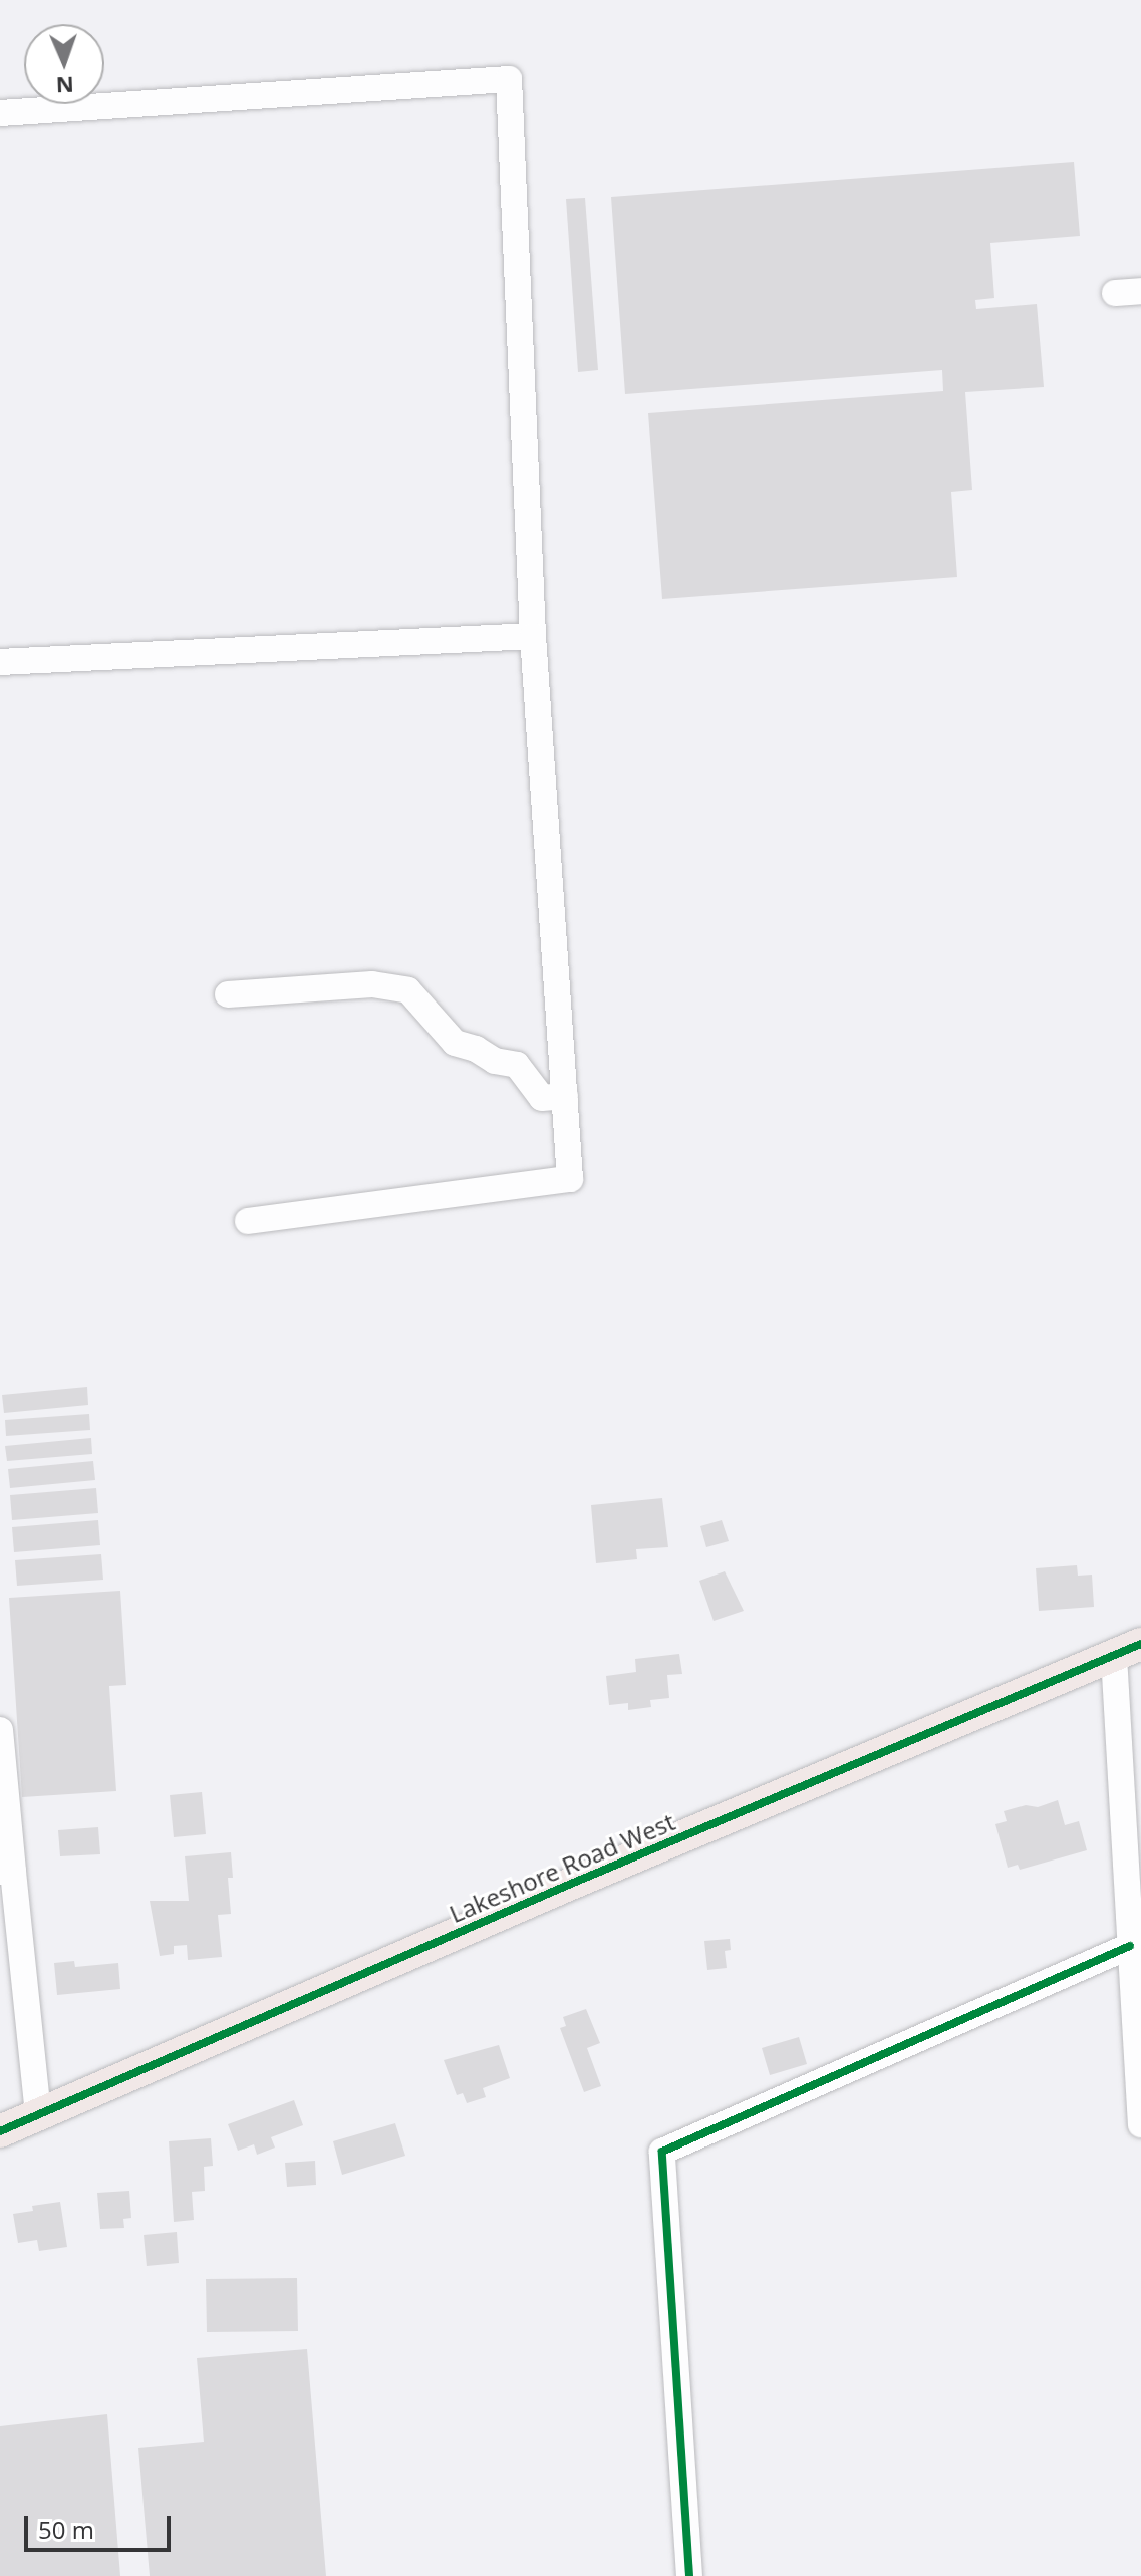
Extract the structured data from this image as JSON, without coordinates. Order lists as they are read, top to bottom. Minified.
{"streets":{"main road":["Lakeshore Road West"]},"scale_bar":"50 m","north":"bottom"}
